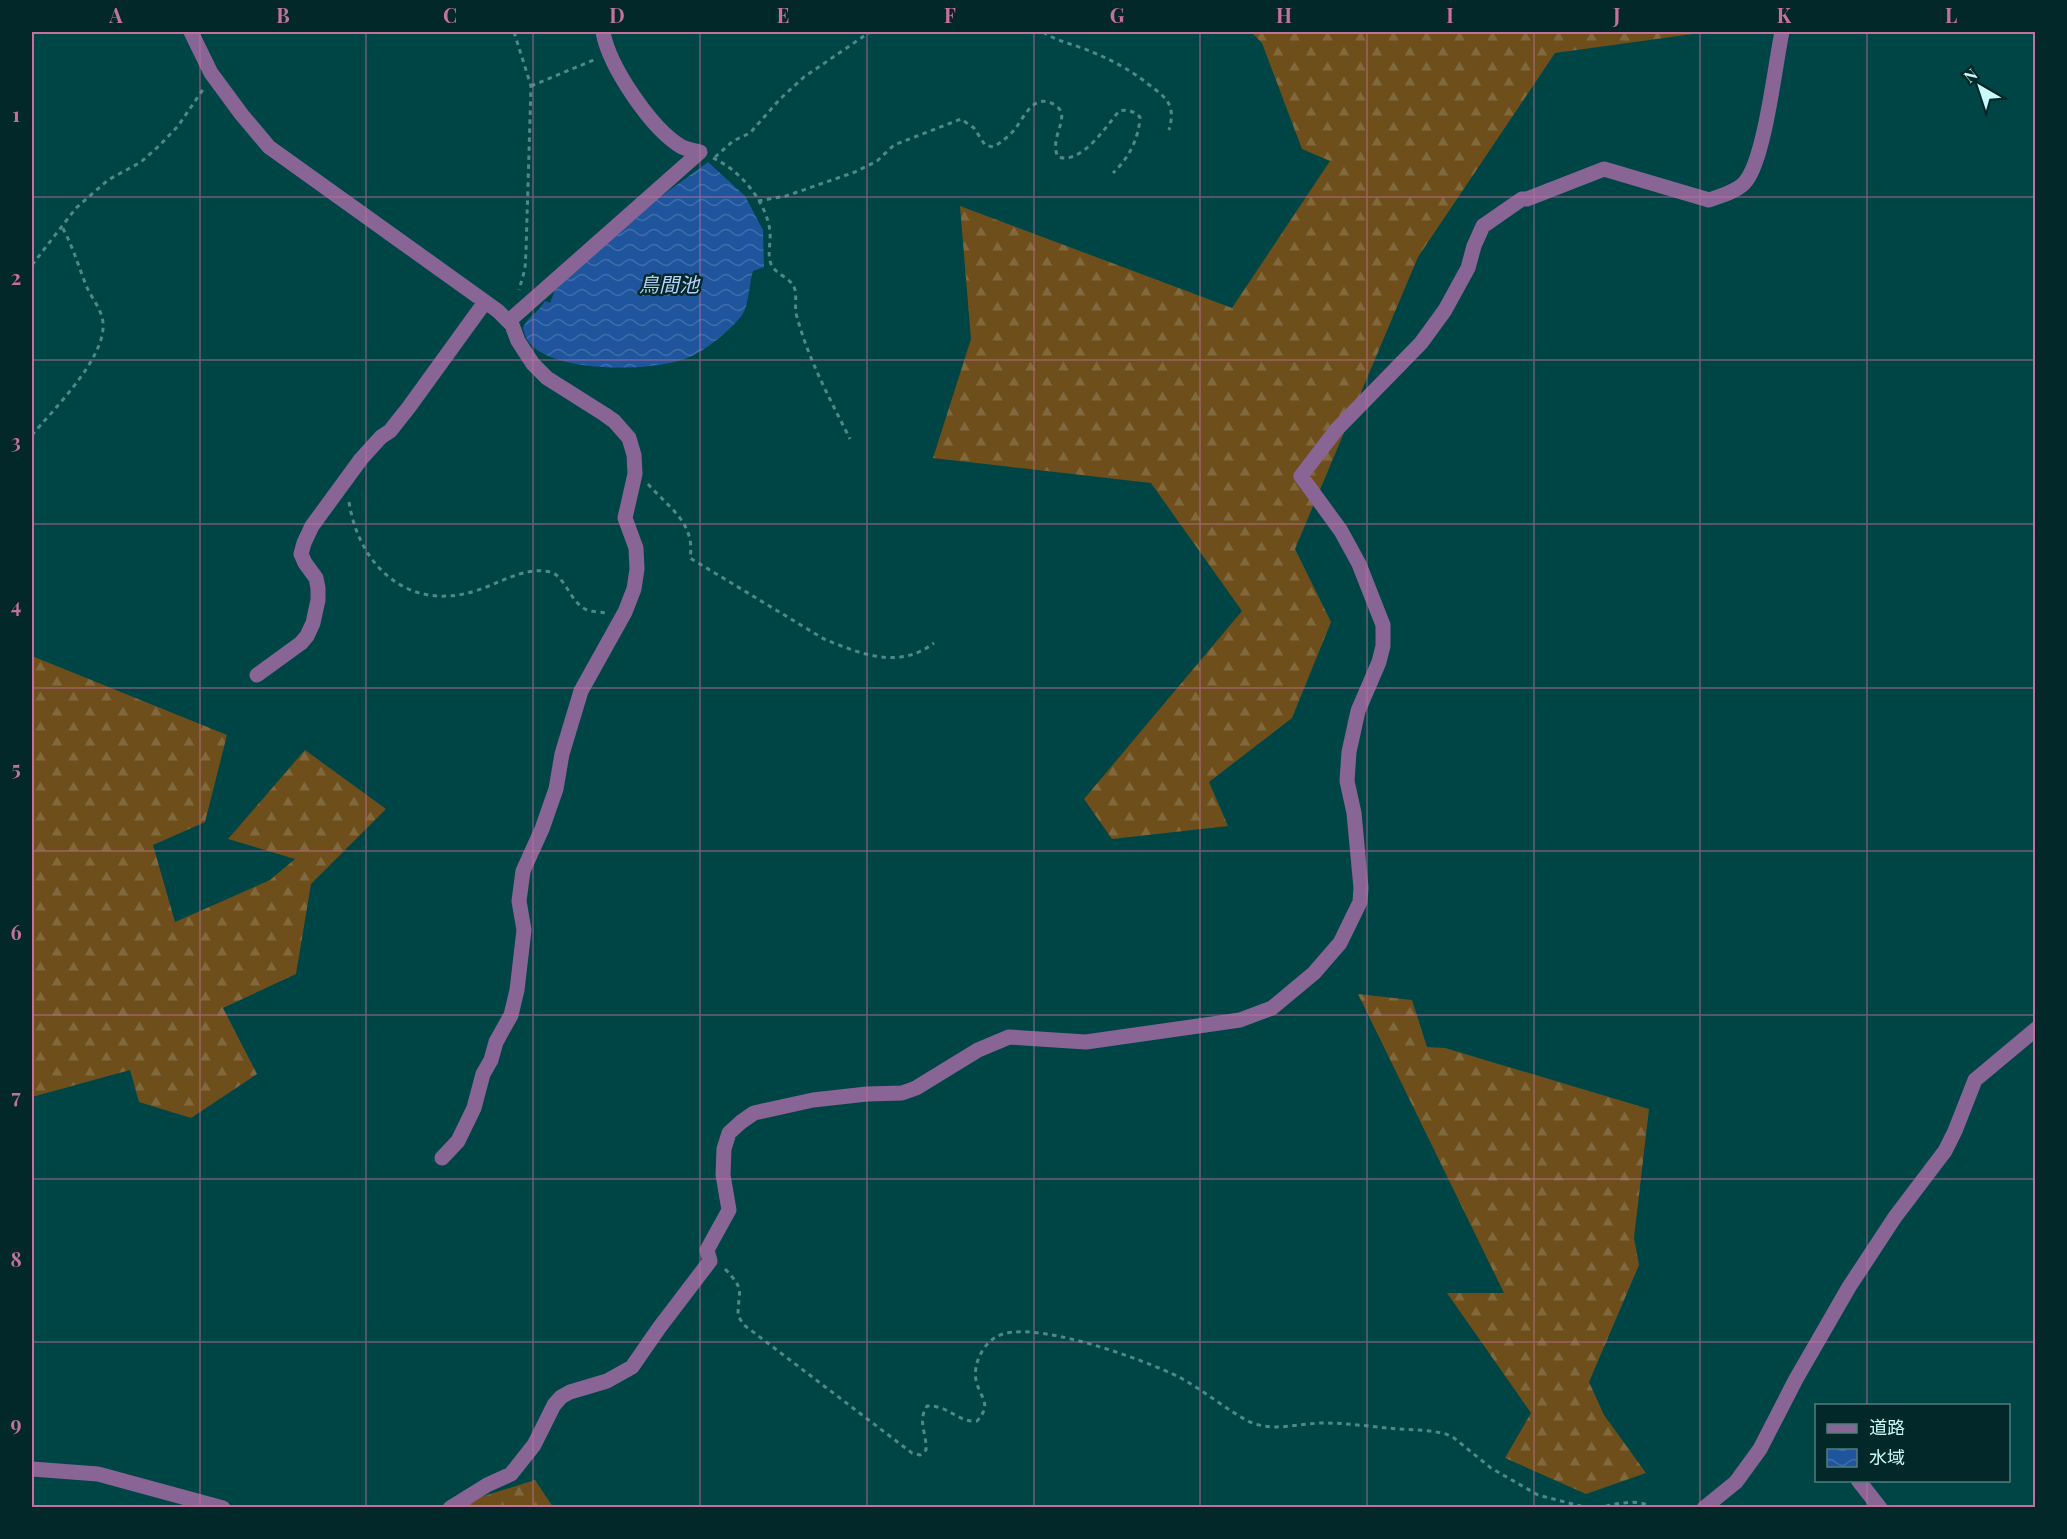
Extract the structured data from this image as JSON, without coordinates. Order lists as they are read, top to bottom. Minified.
{"water":["鳥間池"],"legend":["道路","水域"],"north":"top left","grid":{"columns":["A","B","C","D","E","F","G","H","I","J","K","L"],"rows":["1","2","3","4","5","6","7","8","9"]}}
